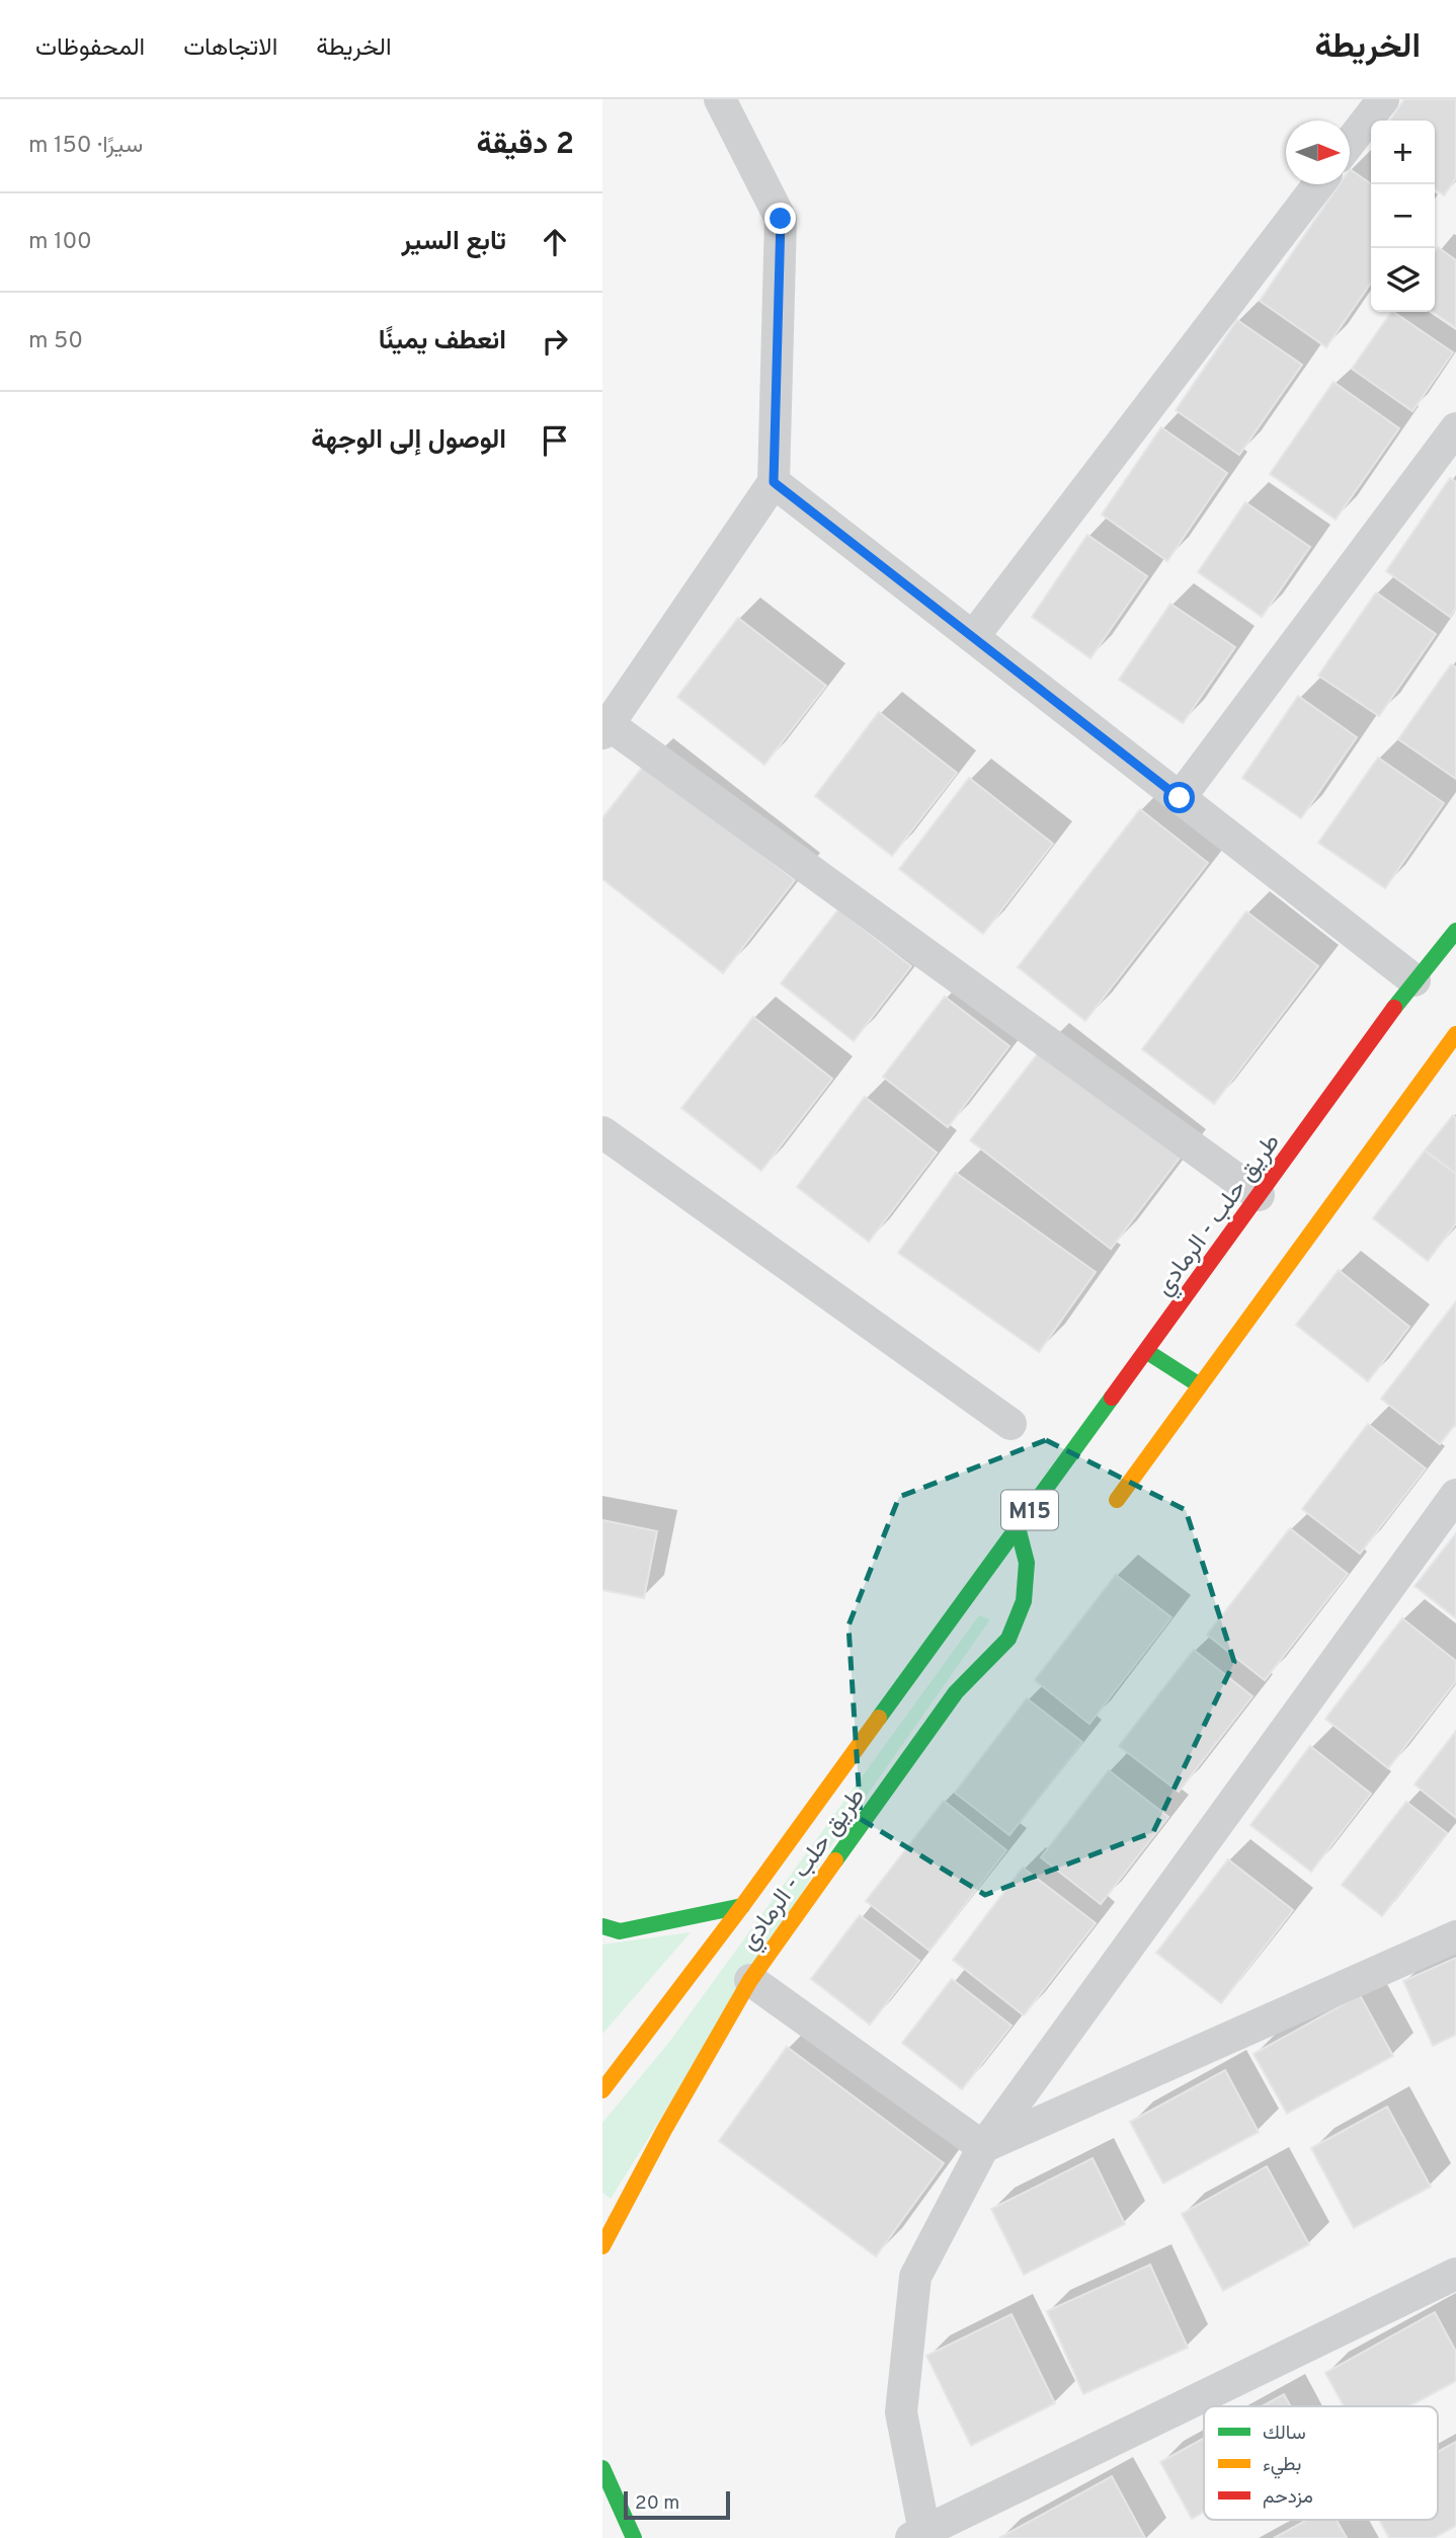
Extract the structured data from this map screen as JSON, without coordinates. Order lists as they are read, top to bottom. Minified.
{"streets":{"main road":["طريق حلب - الرمادي","M15"]},"legend":["سالك","بطيء","مزدحم"],"scale_bar":"20 m","north":"right","page":{"header":"الخريطة","nav":["الخريطة","الاتجاهات","المحفوظات"],"heading":["2 دقيقة","سيرًا · 150 m"],"map_buttons":["+","−"],"list":[["تابع السير","100 m"],["انعطف يمينًا","50 m"],"الوصول إلى الوجهة"],"scale":"20 m"}}
